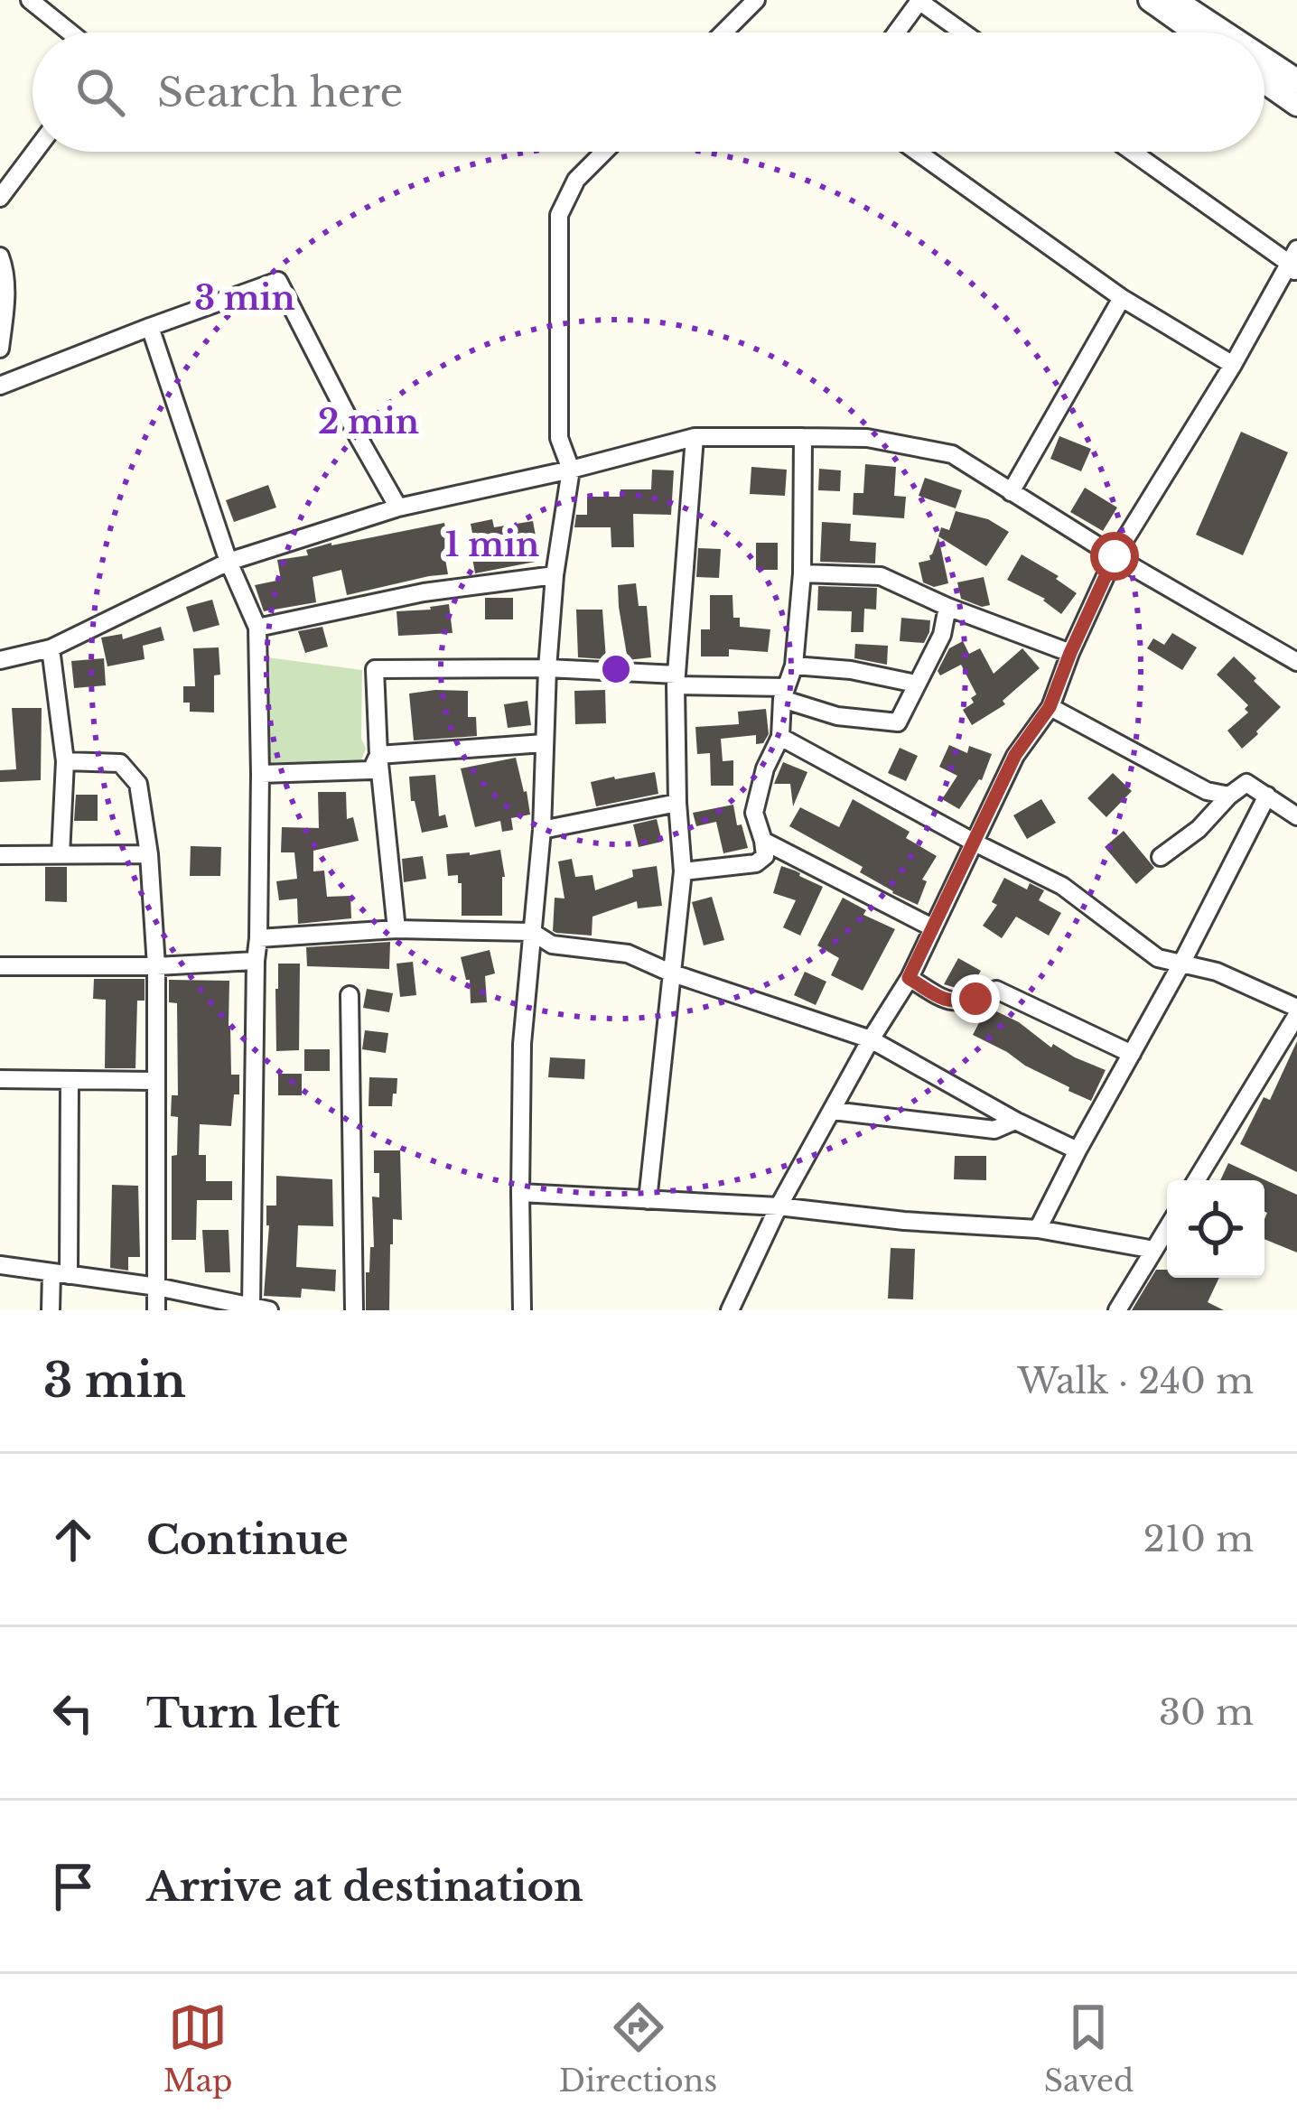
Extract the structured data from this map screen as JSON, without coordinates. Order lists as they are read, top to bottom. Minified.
{"page":{"search":"Search here","heading":["3 min","Walk · 240 m"],"list":[["Continue","210 m"],["Turn left","30 m"],"Arrive at destination"],"nav":["Map","Directions","Saved"]},"rings":["3 min","2 min","1 min"]}
